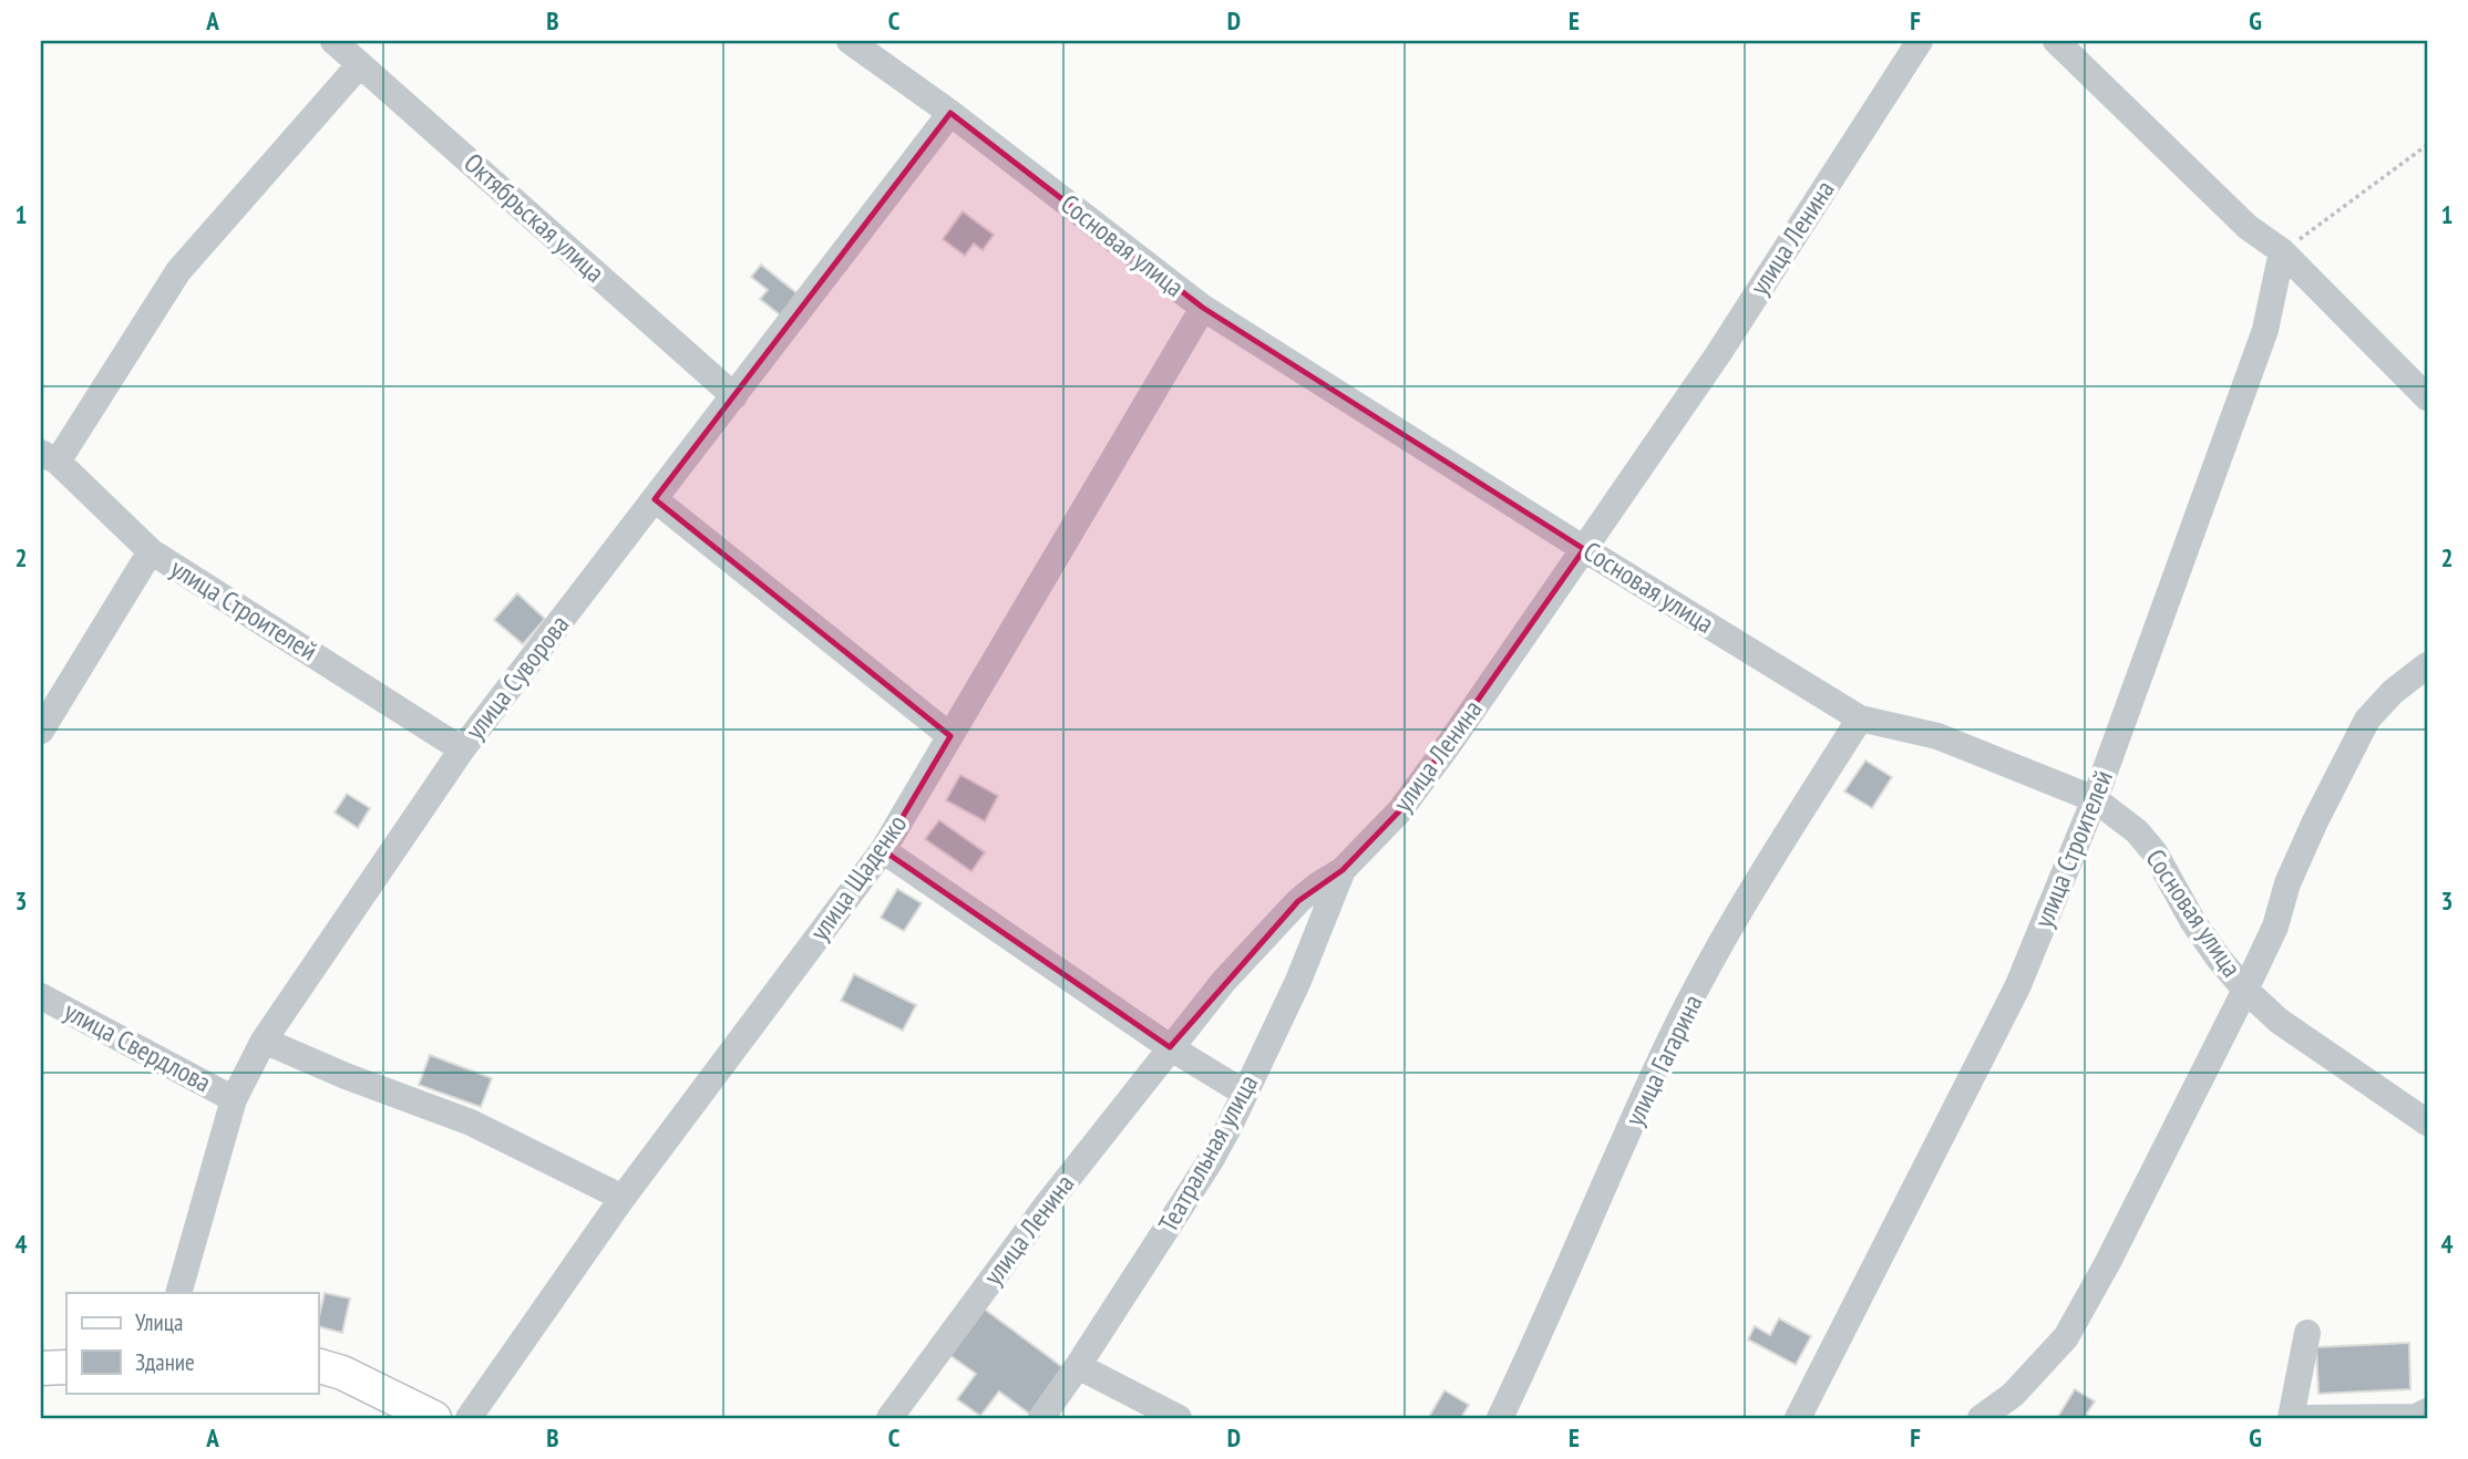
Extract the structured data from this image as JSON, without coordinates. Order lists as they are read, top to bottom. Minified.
{"streets":{"street":["Октябрьская улица","улица Ленина","Сосновая улица","улица Строителей","улица Суворова","улица Щаденко","улица Свердлова","улица Гагарина","Театральная улица"]},"crossings":[["Октябрьская улица","улица Суворова"],["улица Ленина","Сосновая улица"],["улица Ленина","Театральная улица"],["Сосновая улица","улица Строителей"],["Сосновая улица","улица Суворова"],["Сосновая улица","улица Щаденко"],["Сосновая улица","улица Гагарина"],["улица Строителей","улица Суворова"],["улица Суворова","улица Свердлова"]],"legend":["Улица","Здание"],"grid":{"columns":["A","B","C","D","E","F","G"],"rows":["1","2","3","4"]}}
